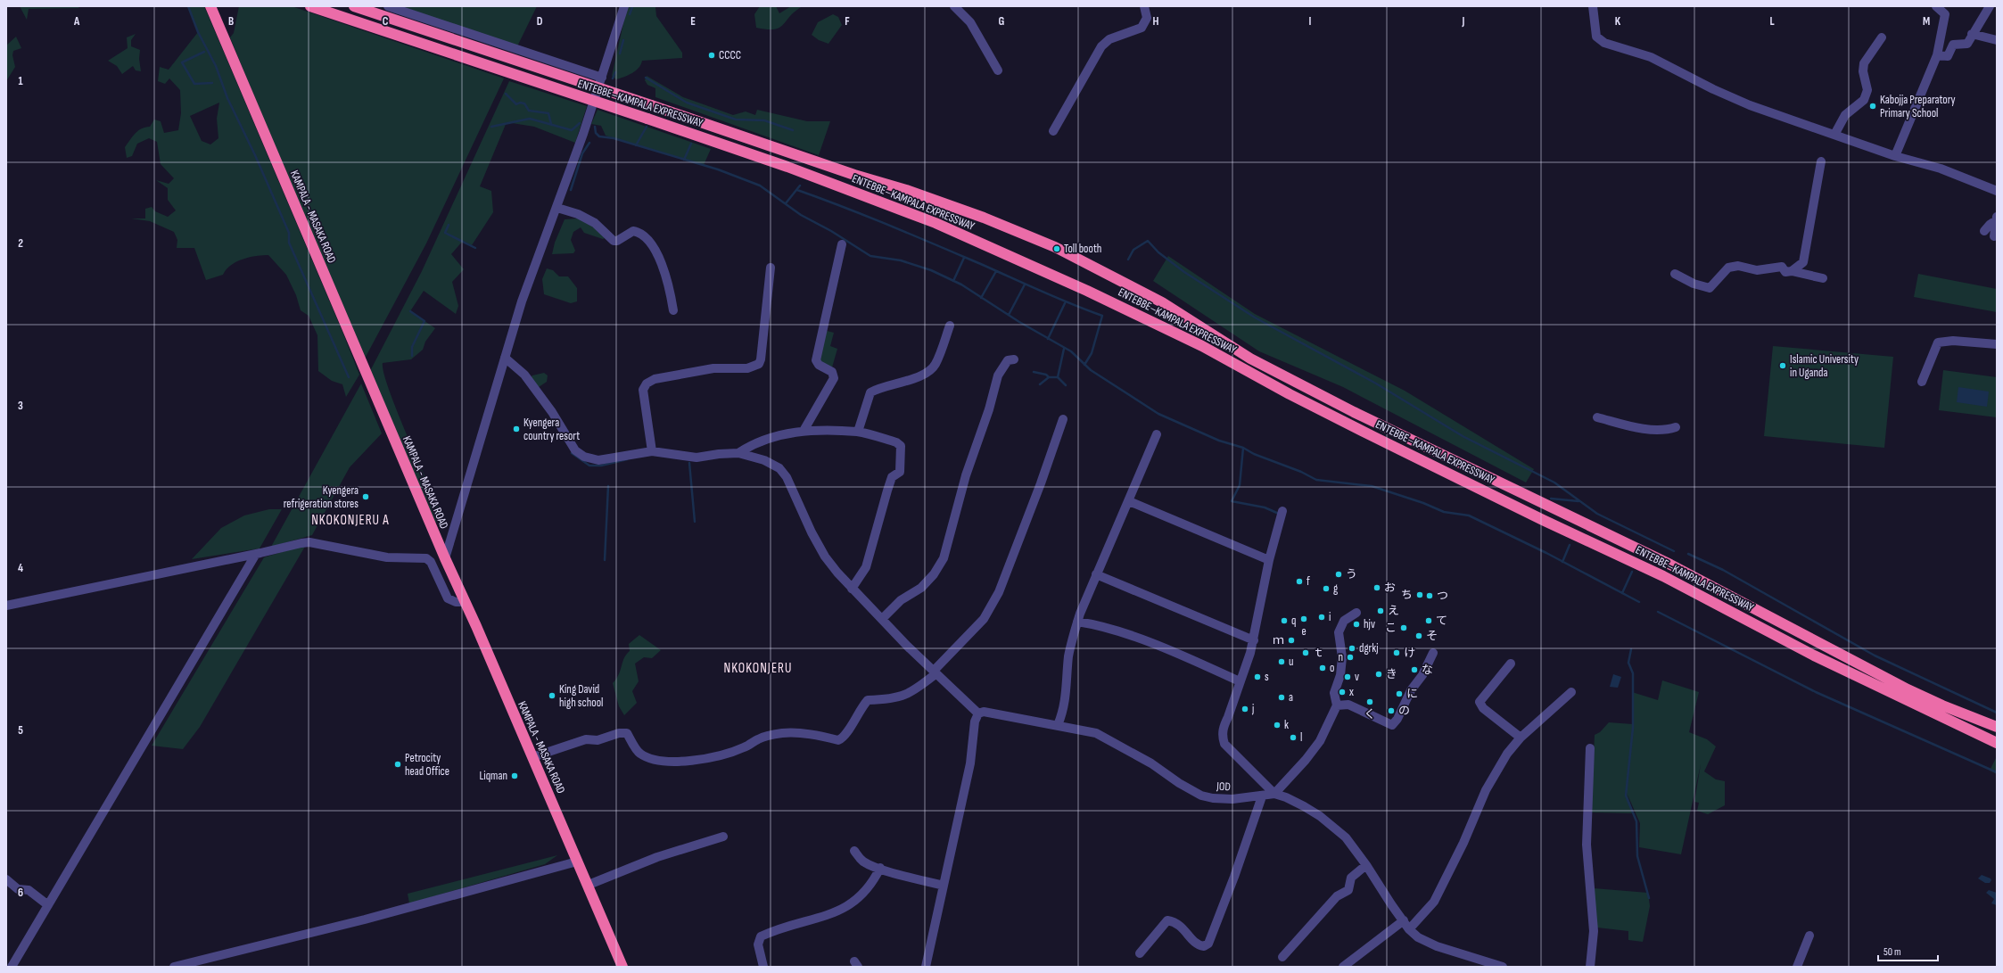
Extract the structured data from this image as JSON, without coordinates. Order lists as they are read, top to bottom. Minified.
{"streets":{"highway":["ENTEBBE–KAMPALA EXPRESSWAY","KAMPALA - MASAKA ROAD"],"street":["JOD"]},"districts":["NKOKONJERU A","NKOKONJERU"],"places":["CCCC","Kabojja Preparatory Primary School","Toll booth","Islamic University in Uganda","Kyengera country resort","Kyengera refrigeration stores","う","f","お","g","ち","つ","え","i","e","q","て","hjv","こ","そ","ｍ","dgrkj","ｔ","け","n","u","o","な","き","s","v","x","に","King David high school","a","く","j","の","k","l","Petrocity head Office","Liqman"],"scale_bar":"50 m","grid":{"columns":["A","B","C","D","E","F","G","H","I","J","K","L","M"],"rows":["1","2","3","4","5","6"]}}
